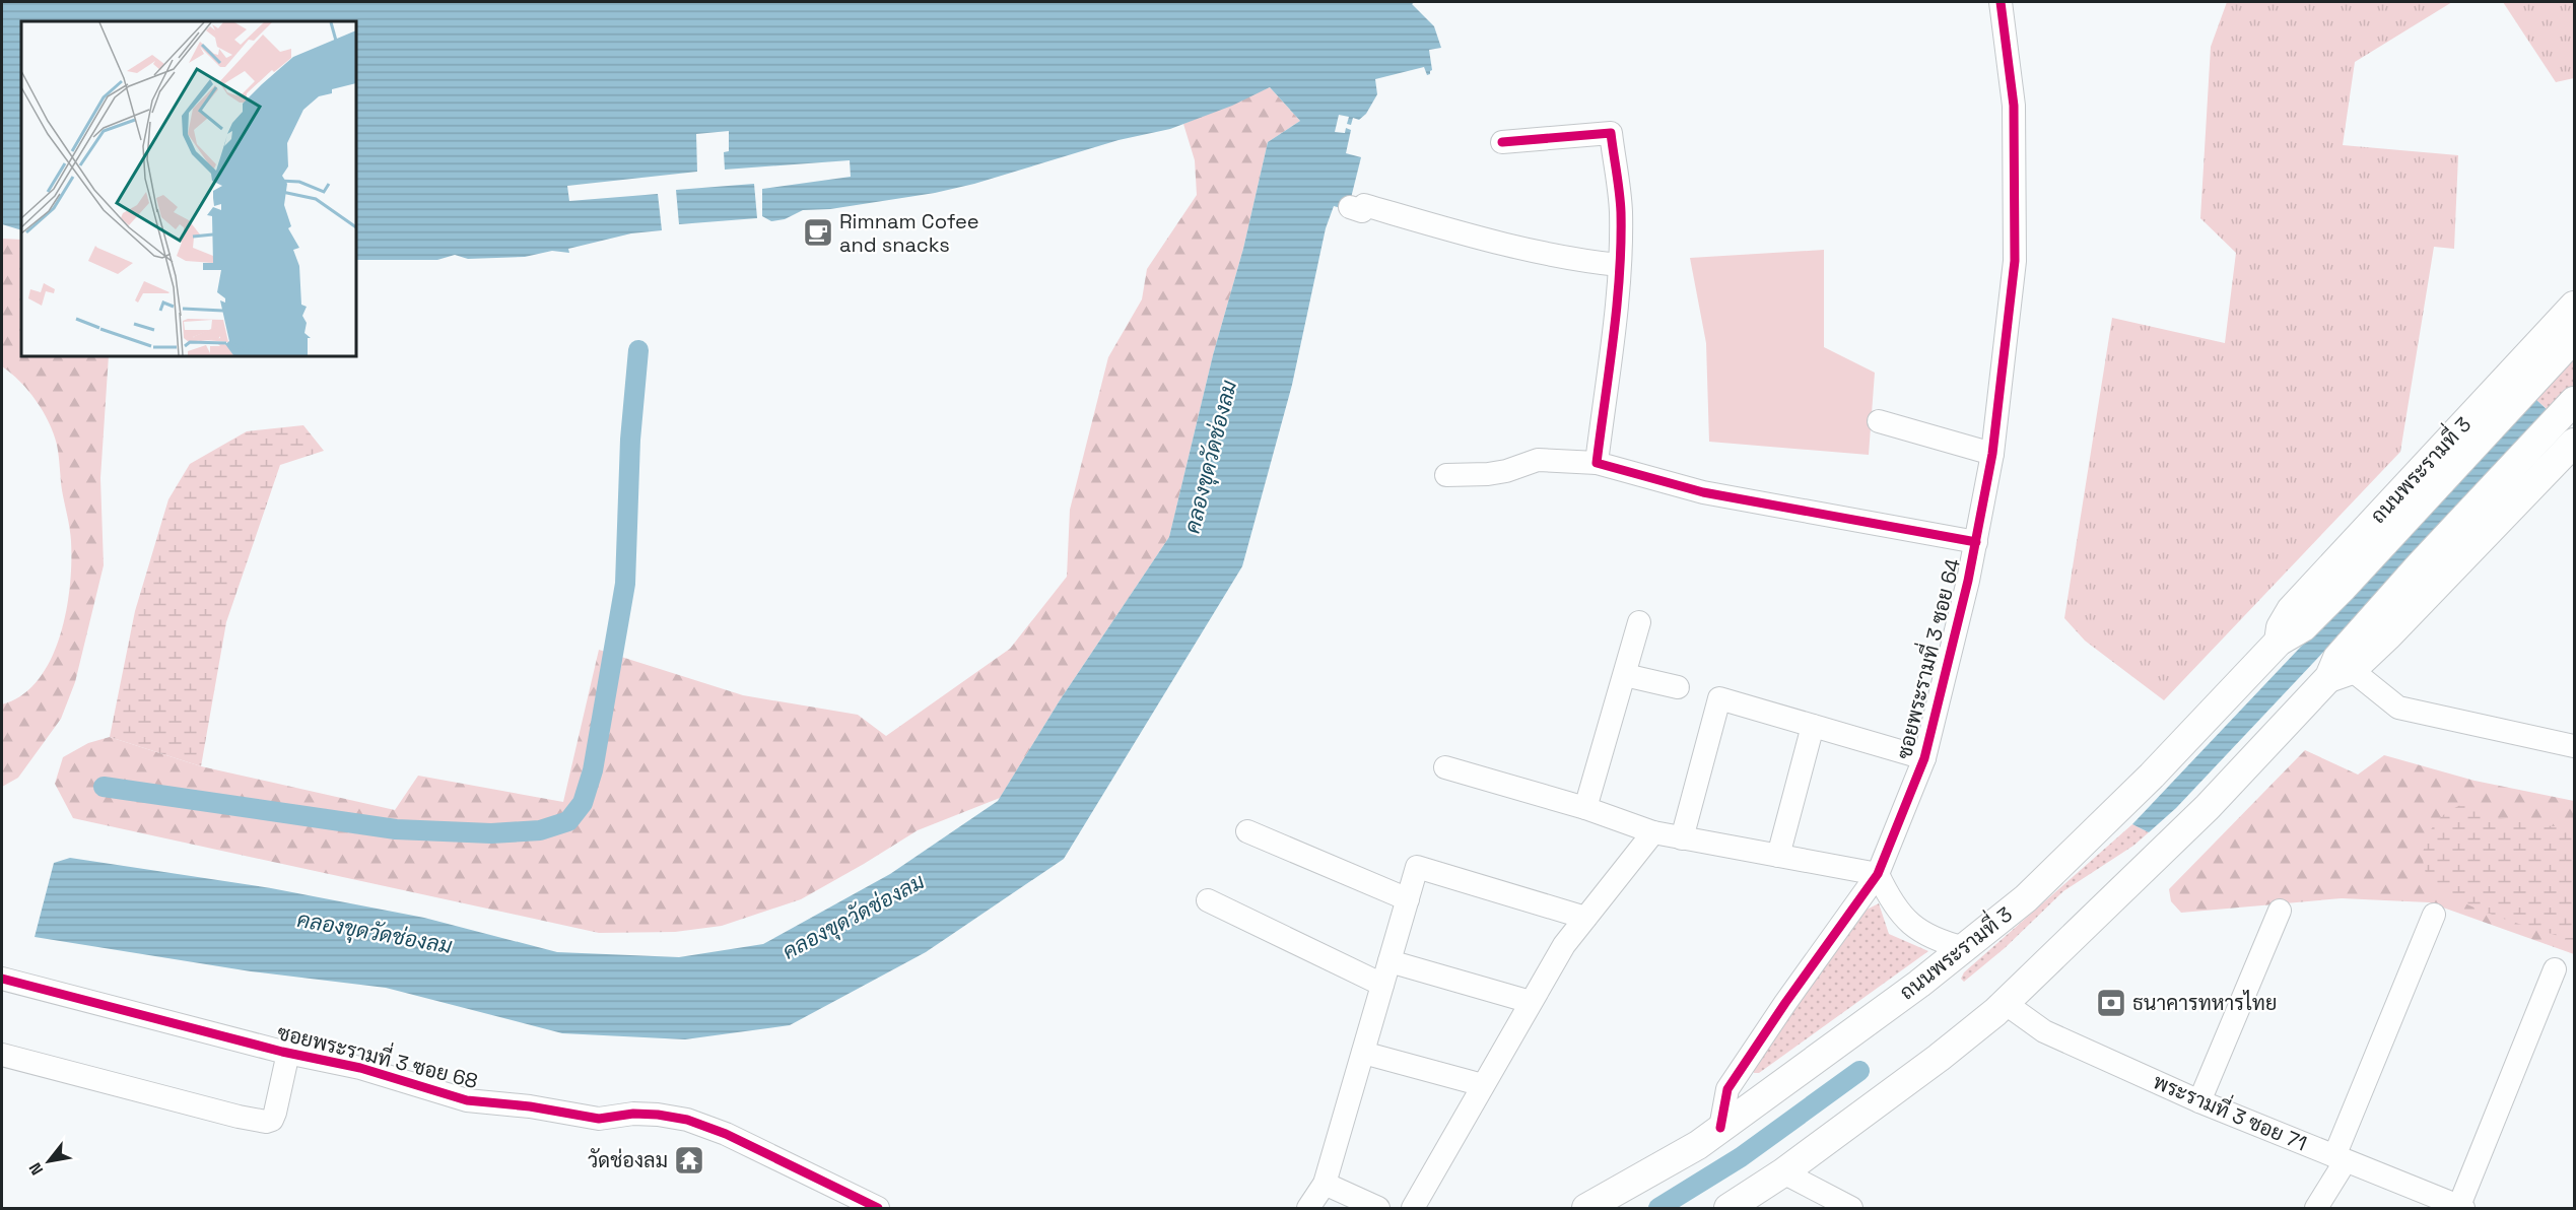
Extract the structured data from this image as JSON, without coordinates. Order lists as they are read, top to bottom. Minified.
{"streets":{"main road":["ถนนพระรามที่ 3"],"street":["ซอยพระรามที่ 3 ซอย 64","ซอยพระรามที่ 3 ซอย 68","พระรามที่ 3 ซอย 71"]},"crossings":[["ถนนพระรามที่ 3","ซอยพระรามที่ 3 ซอย 64"]],"water":["คลองขุดวัดช่องลม"],"places":{"cafe":["Rimnam Cofee and snacks"],"bank":["ธนาคารทหารไทย"],"temple":["วัดช่องลม"]},"north":"bottom left"}
